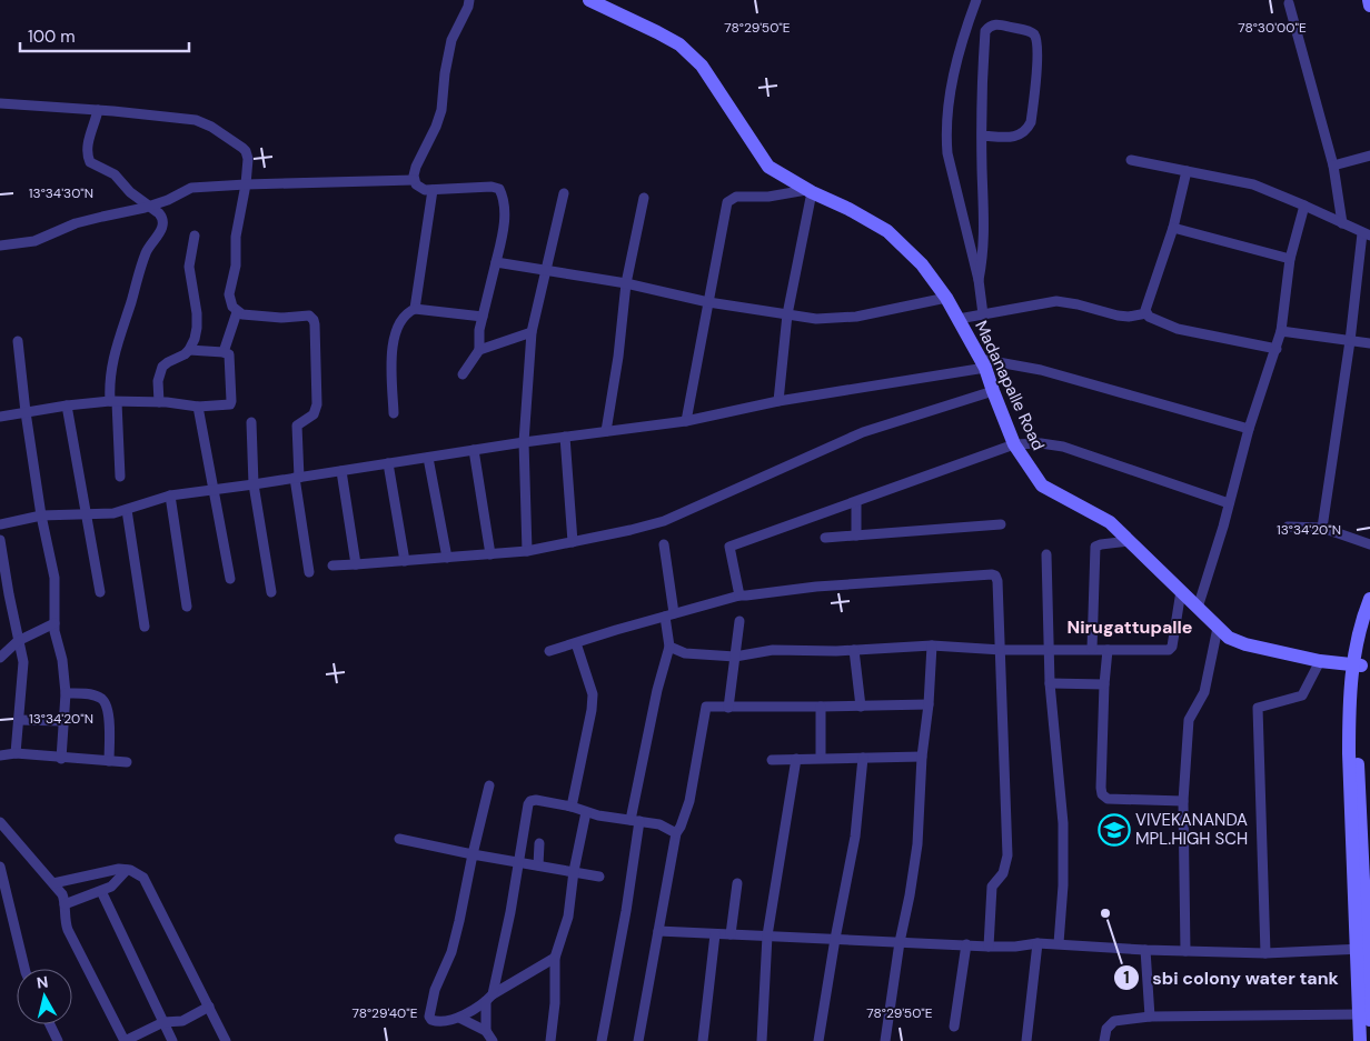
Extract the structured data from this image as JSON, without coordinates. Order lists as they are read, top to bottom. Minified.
{"streets":{"main road":["Madanapalle Road"]},"districts":["Nirugattupalle"],"places":{"school or university":["VIVEKANANDA MPL.HIGH SCH"],"other":["sbi colony water tank"]},"scale_bar":"100 m","north":"top","coordinates":["78°29'50\"E","78°30'00\"E","13°34'30\"N","13°34'20\"N","78°29'40\"E"]}
